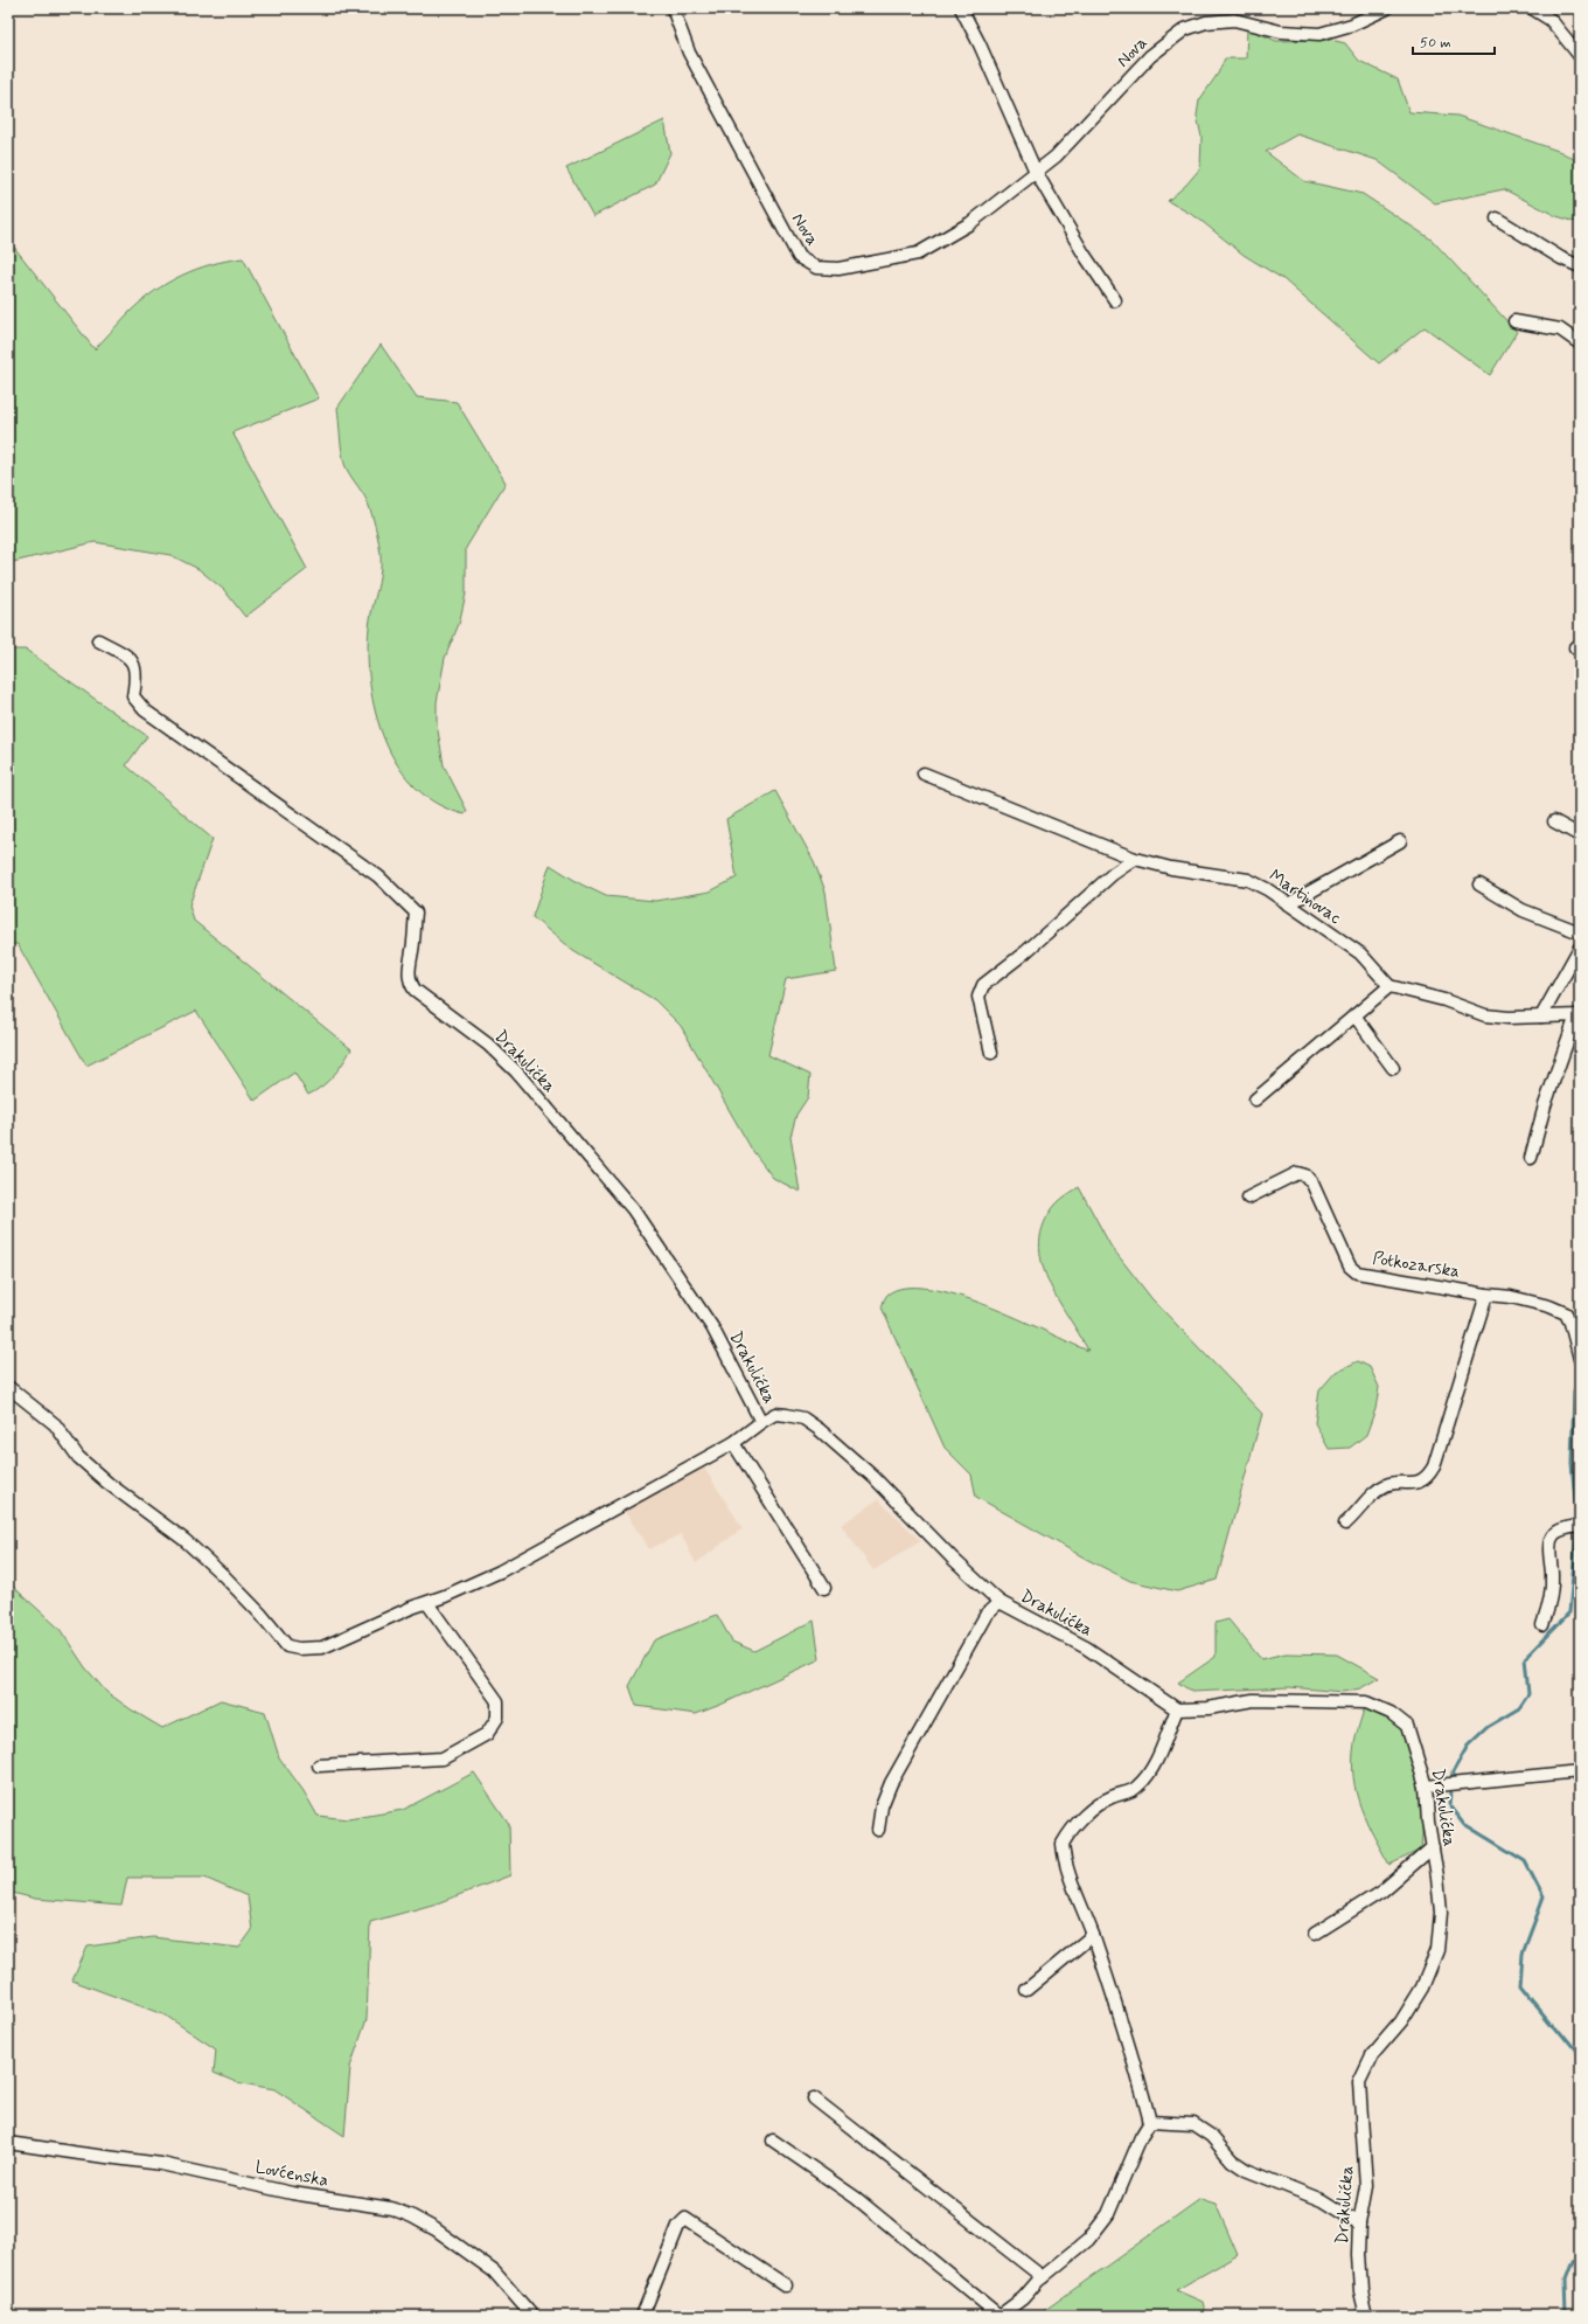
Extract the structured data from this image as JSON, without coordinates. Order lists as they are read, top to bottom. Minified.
{"streets":{"street":["Nova","Martinovac","Drakulićka","Potkozarska","Lovćenska"]},"scale_bar":"50 m"}
